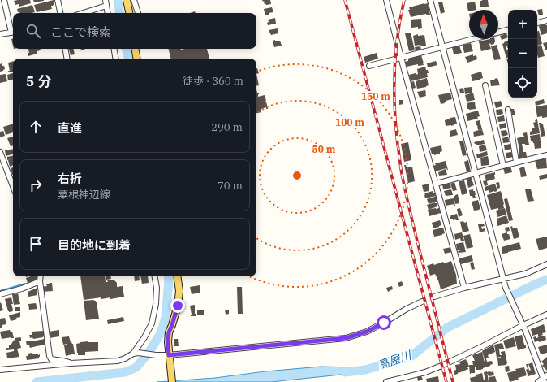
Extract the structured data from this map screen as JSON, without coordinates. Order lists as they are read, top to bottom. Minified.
{"water":["高屋川"],"north":"top","page":{"map_buttons":["+","−"],"search":"ここで検索","heading":["5 分","徒歩 · 360 m"],"list":[["直進","290 m"],["右折","粟根神辺線","70 m"],"目的地に到着"]},"rings":["150 m","100 m","50 m"]}
